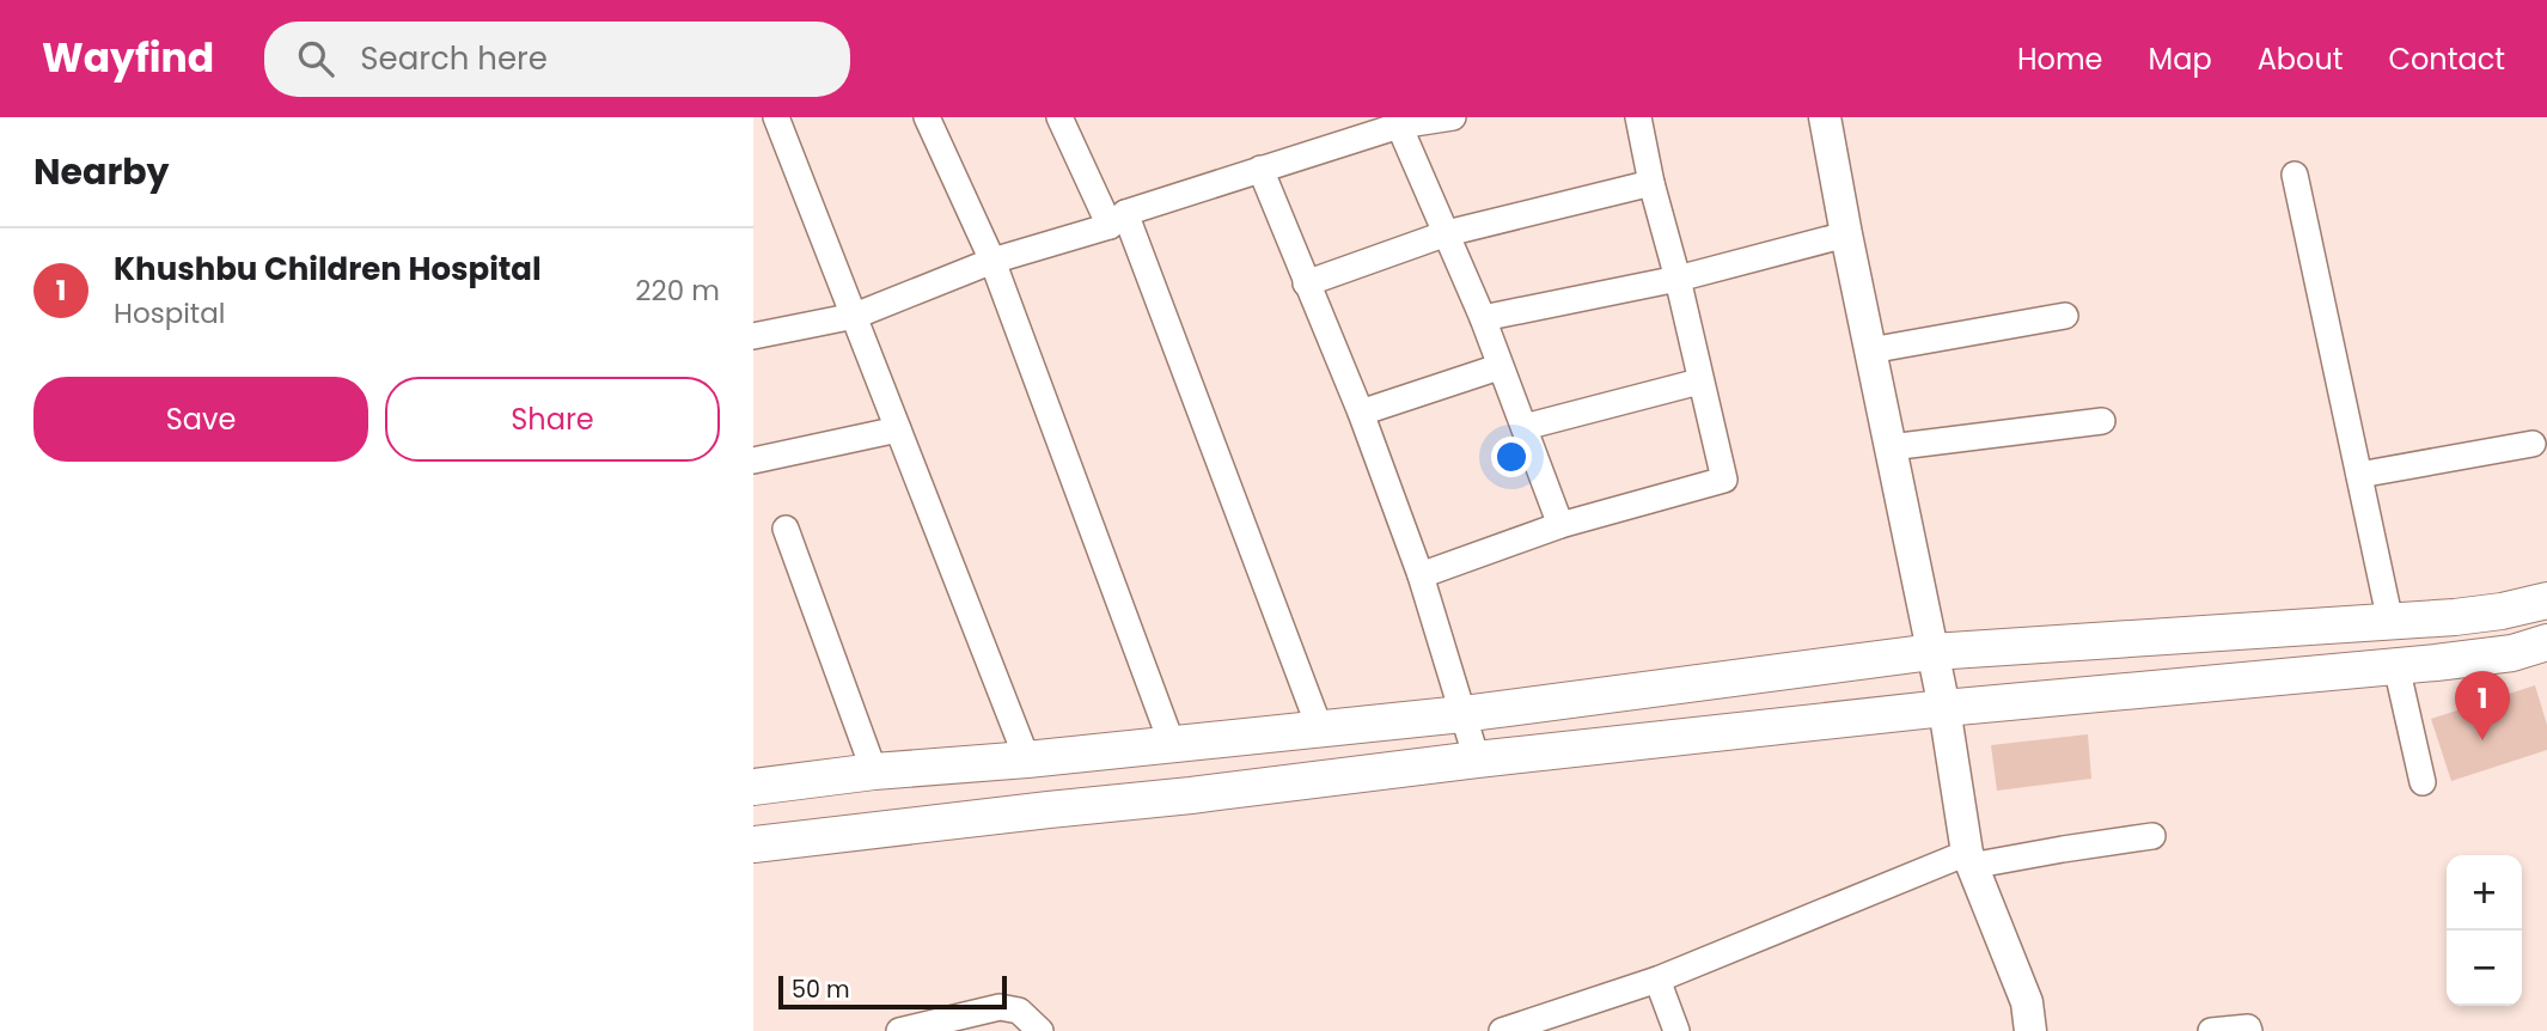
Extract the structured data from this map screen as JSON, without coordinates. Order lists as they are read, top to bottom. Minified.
{"scale_bar":"50 m","page":{"header":"Wayfind","search":"Search here","nav":["Home","Map","About","Contact"],"heading":"Nearby","list":[{"mark":"1","name":"Khushbu Children Hospital","note":"Hospital","value":"220 m"}],"buttons":["Save","Share"],"pins":"1","map_buttons":["+","−"],"scale":"50 m"}}
